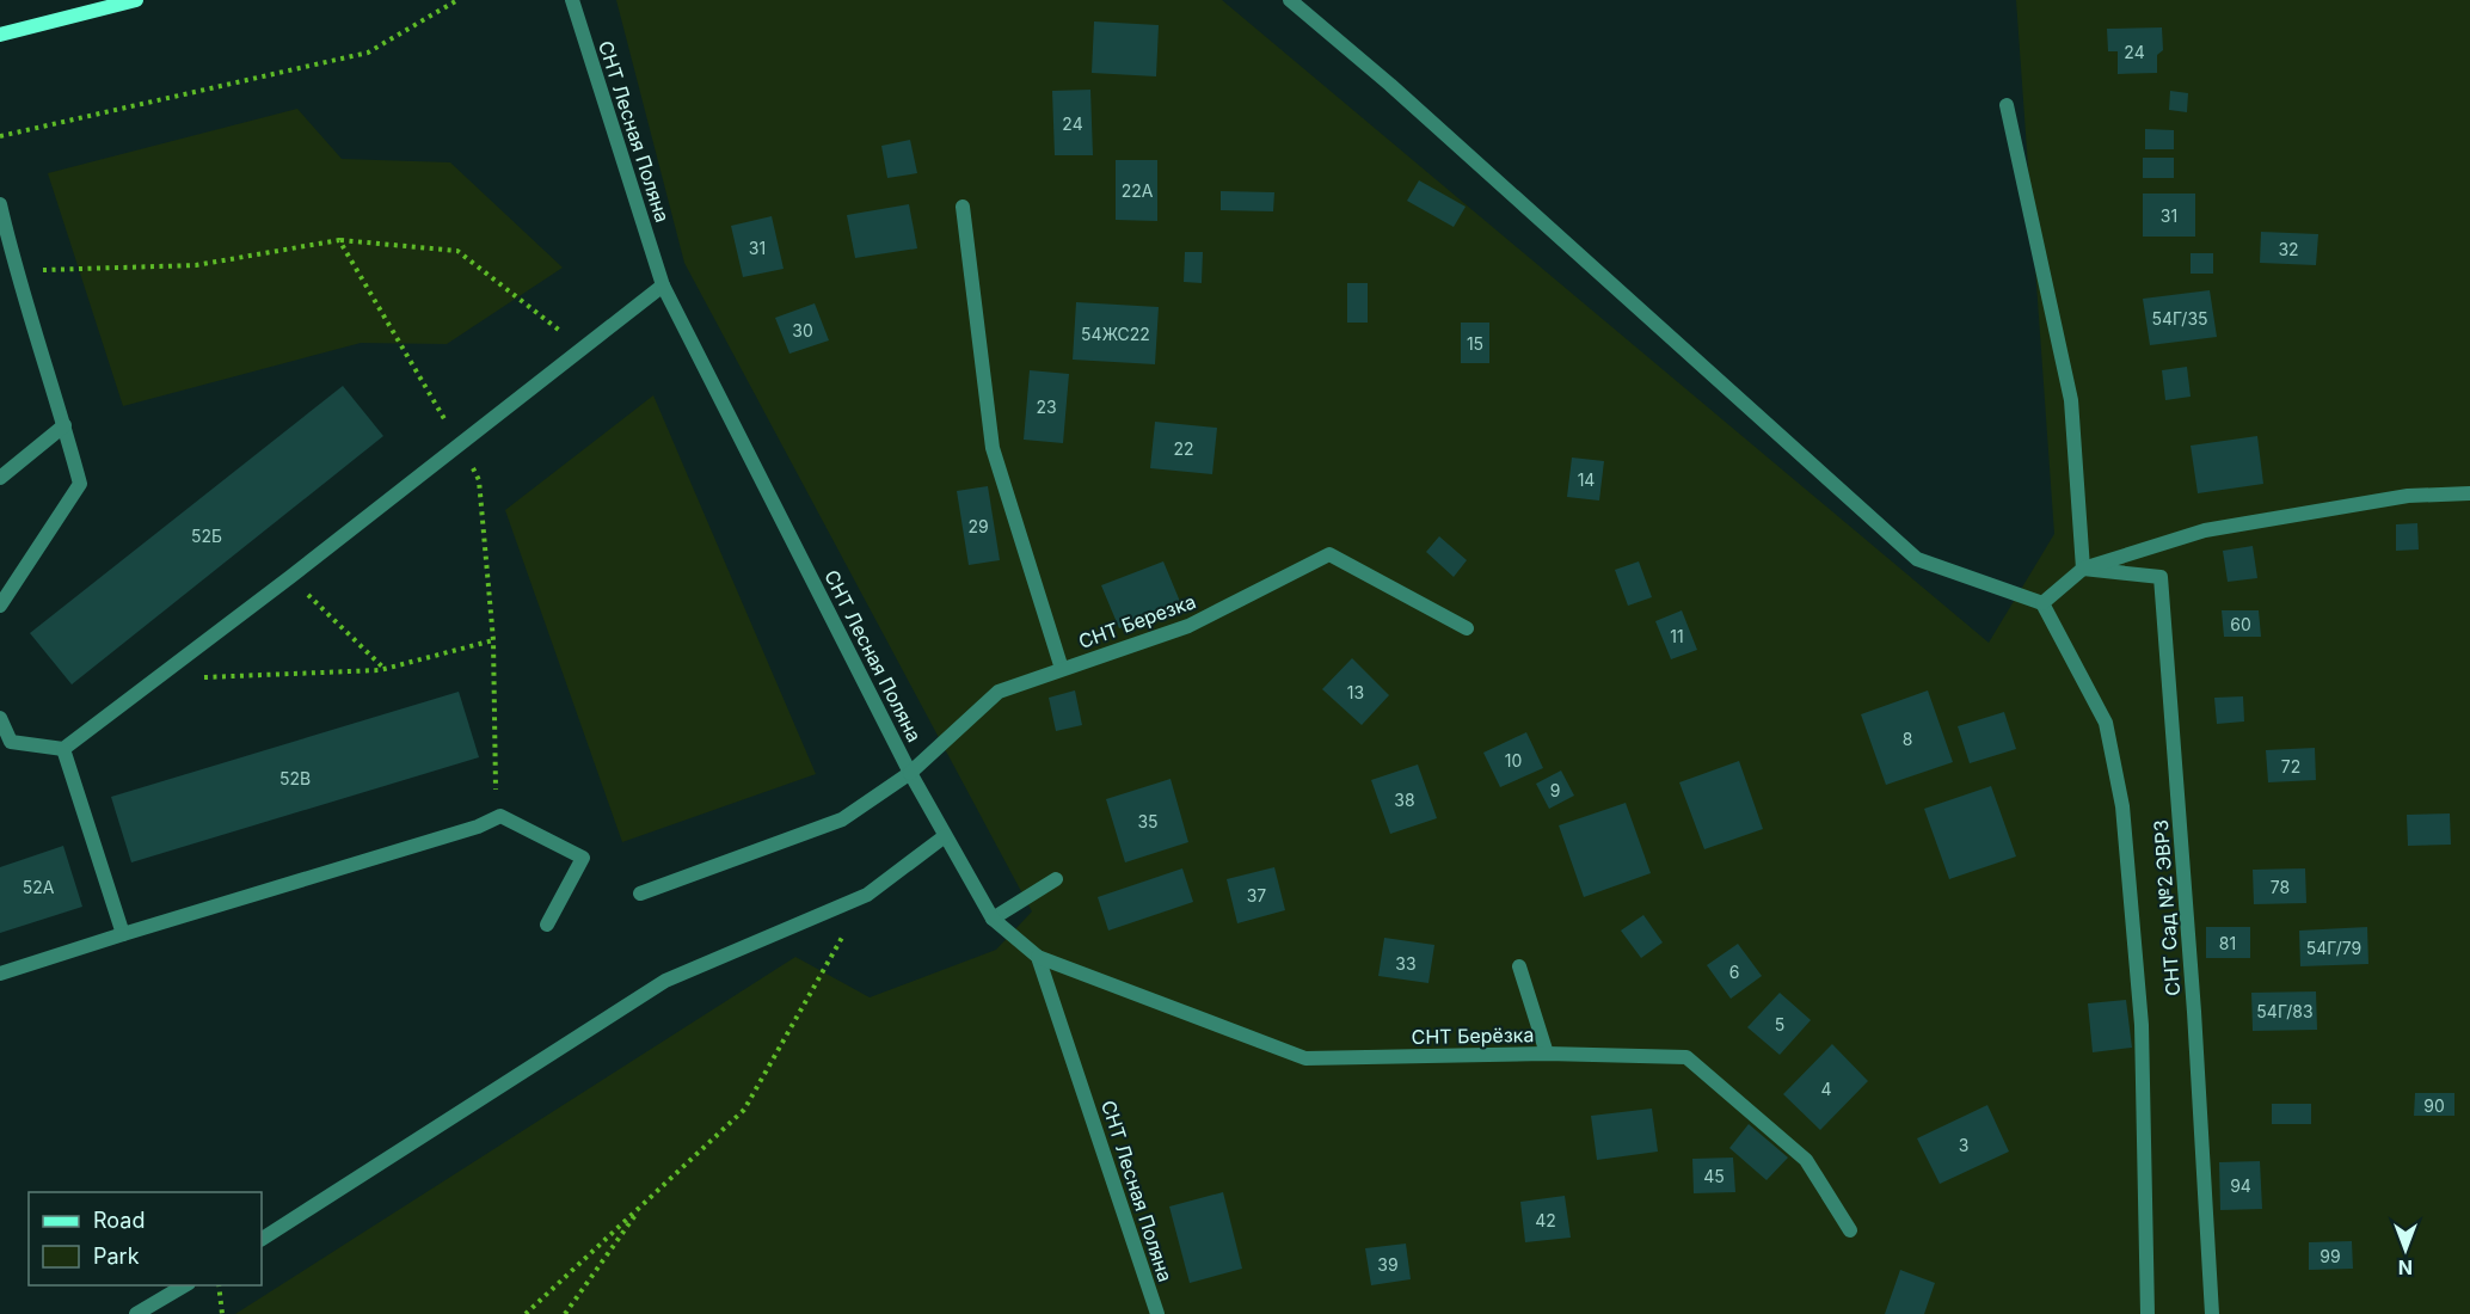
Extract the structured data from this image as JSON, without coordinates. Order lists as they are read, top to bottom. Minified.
{"streets":{"street":["СНТ Лесная Поляна","СНТ Березка","СНТ Сад №2 ЭВРЗ","СНТ Берёзка"]},"crossings":[["СНТ Лесная Поляна","СНТ Березка"],["СНТ Лесная Поляна","СНТ Берёзка"]],"house_numbers":["24","24","22А","31","31","32","54Г/35","30","54ЖС22","15","23","22","14","29","52Б","60","11","13","8","10","72","52В","9","38","35","52А","78","37","81","54Г/79","33","6","54Г/83","5","4","90","3","45","94","42","99","39"],"legend":["Road","Park"],"north":"bottom"}
